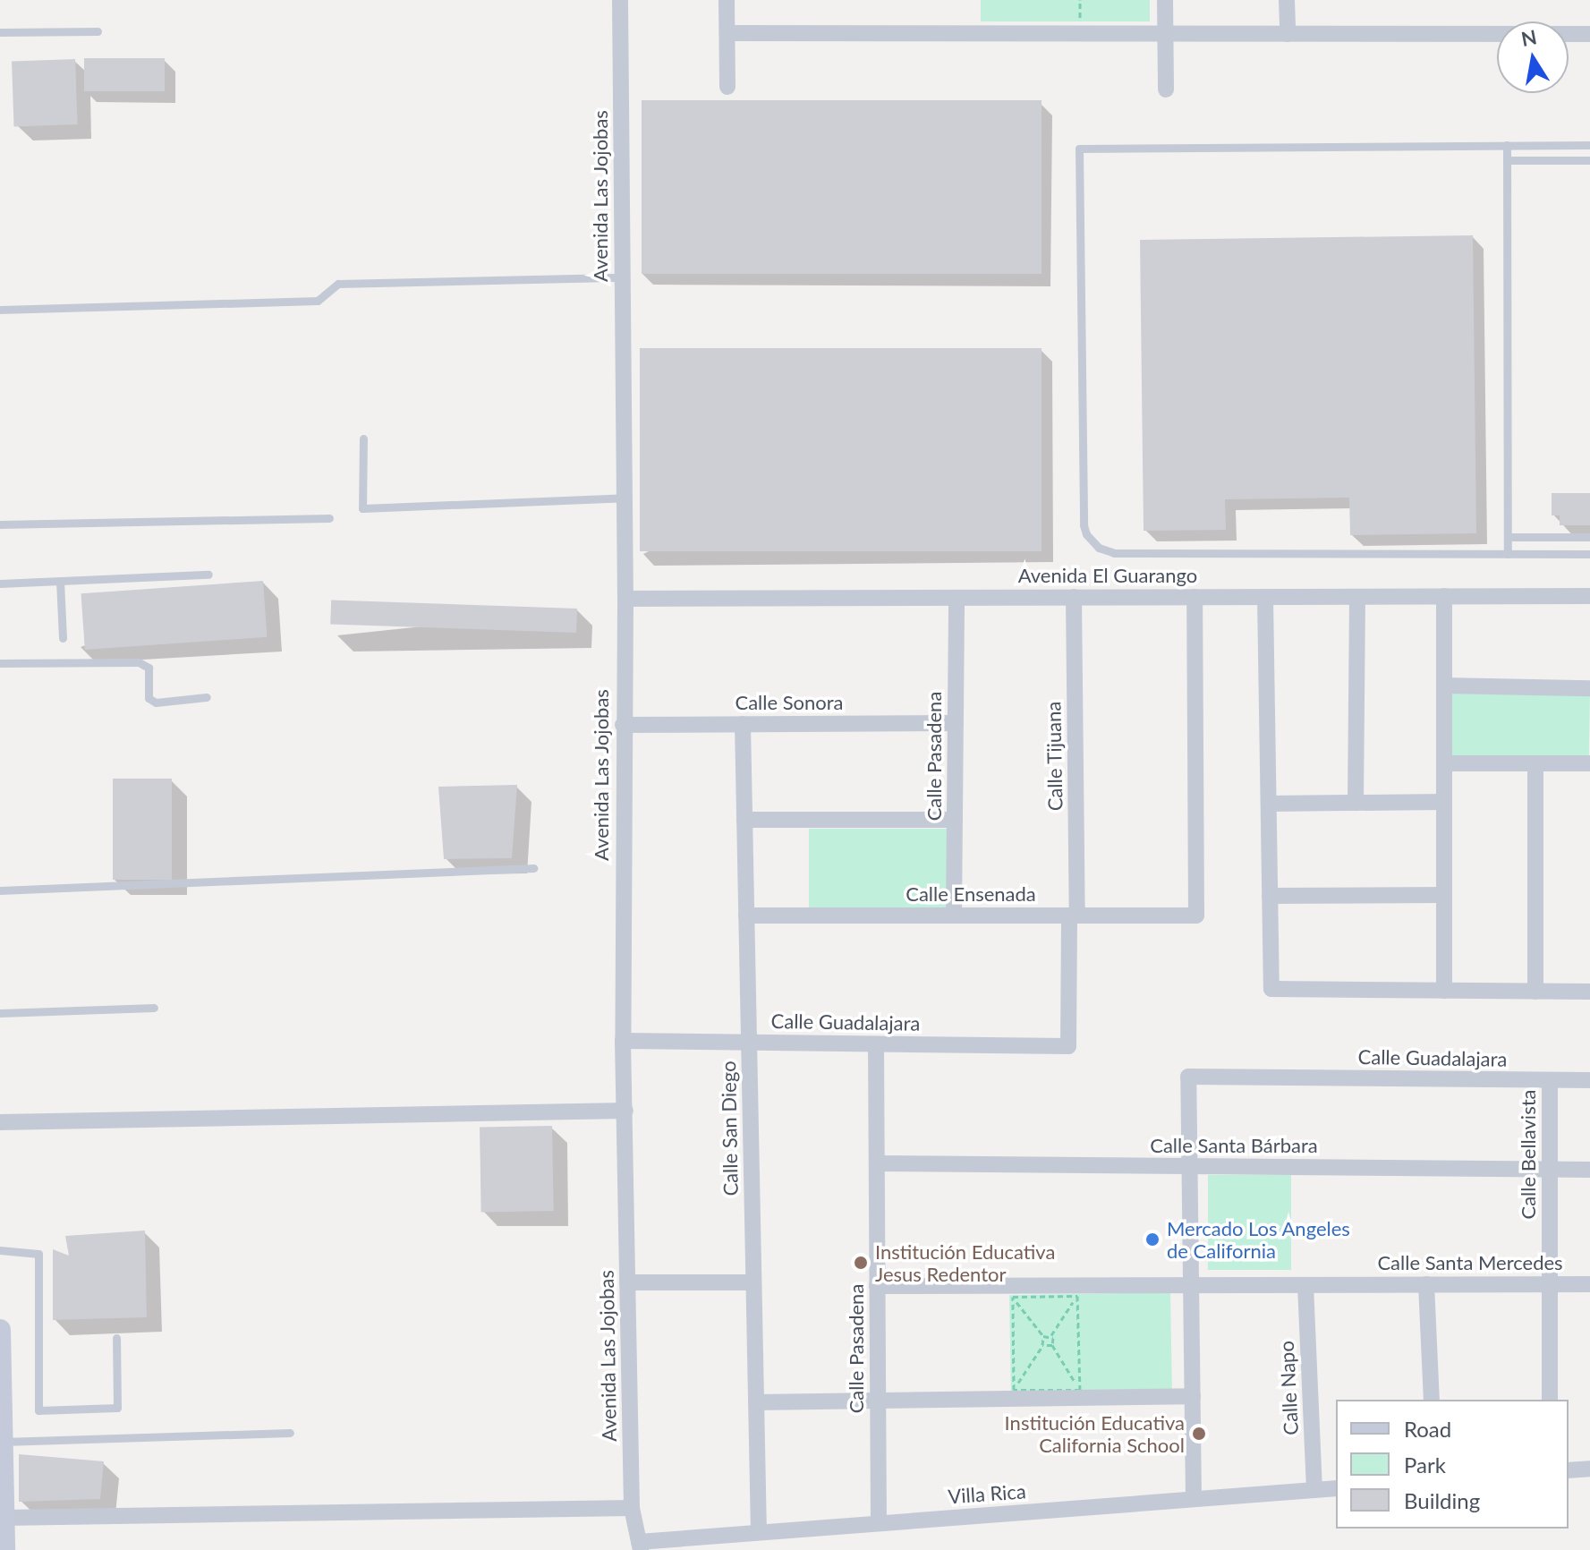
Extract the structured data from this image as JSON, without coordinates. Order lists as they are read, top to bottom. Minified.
{"streets":{"street":["Avenida Las Jojobas","Avenida El Guarango","Calle Sonora","Calle Pasadena","Calle Tijuana","Calle Ensenada","Calle Guadalajara","Calle San Diego","Calle Santa Bárbara","Calle Bellavista","Calle Santa Mercedes","Calle Napo","Villa Rica"]},"crossings":[["Avenida Las Jojobas","Avenida El Guarango"],["Avenida Las Jojobas","Calle Sonora"],["Avenida Las Jojobas","Calle Guadalajara"],["Avenida Las Jojobas","Villa Rica"],["Avenida El Guarango","Calle Pasadena"],["Avenida El Guarango","Calle Tijuana"],["Avenida El Guarango","Calle Ensenada"],["Calle Sonora","Calle Pasadena"],["Calle Sonora","Calle San Diego"],["Calle Pasadena","Calle Ensenada"],["Calle Pasadena","Calle Guadalajara"],["Calle Pasadena","Calle Santa Bárbara"],["Calle Pasadena","Calle Santa Mercedes"],["Calle Pasadena","Villa Rica"],["Calle Tijuana","Calle Ensenada"],["Calle Tijuana","Calle Guadalajara"],["Calle Ensenada","Calle San Diego"],["Calle Guadalajara","Calle San Diego"],["Calle Guadalajara","Calle Santa Bárbara"],["Calle Guadalajara","Calle Bellavista"],["Calle San Diego","Villa Rica"],["Calle Santa Bárbara","Calle Bellavista"],["Calle Bellavista","Calle Santa Mercedes"],["Calle Santa Mercedes","Calle Napo"],["Calle Napo","Villa Rica"]],"places":["Mercado Los Angeles de California","Institución Educativa Jesus Redentor","Institución Educativa California School"],"legend":["Road","Park","Building"],"north":"top"}
